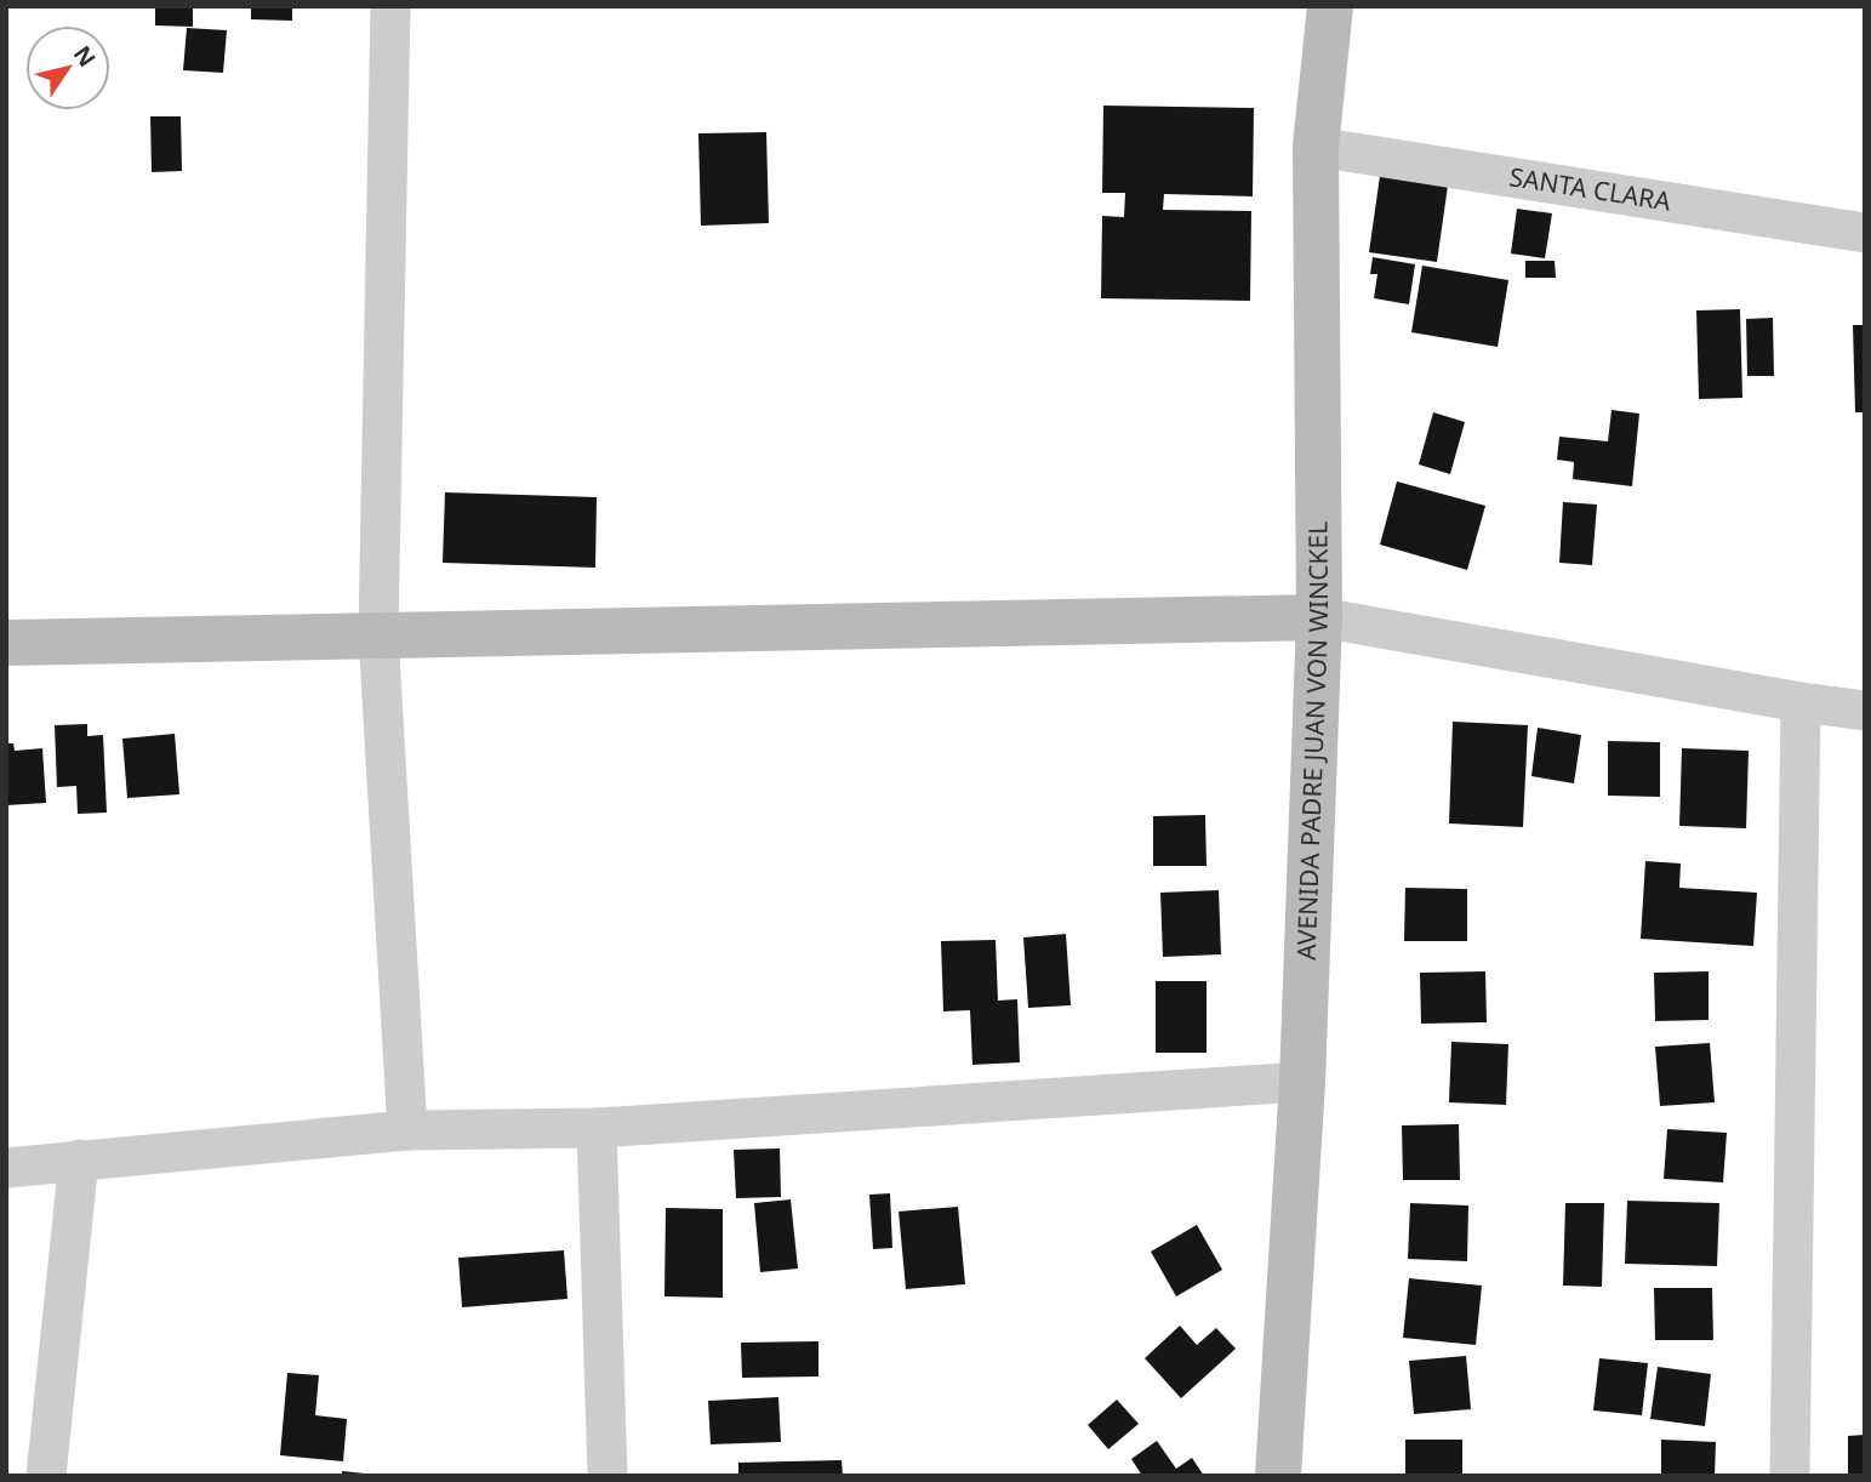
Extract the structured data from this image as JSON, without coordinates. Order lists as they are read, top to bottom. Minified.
{"streets":{"main road":["AVENIDA PADRE JUAN VON WINCKEL"],"street":["SANTA CLARA"]},"crossings":[["SANTA CLARA","AVENIDA PADRE JUAN VON WINCKEL"]],"north":"top right"}
